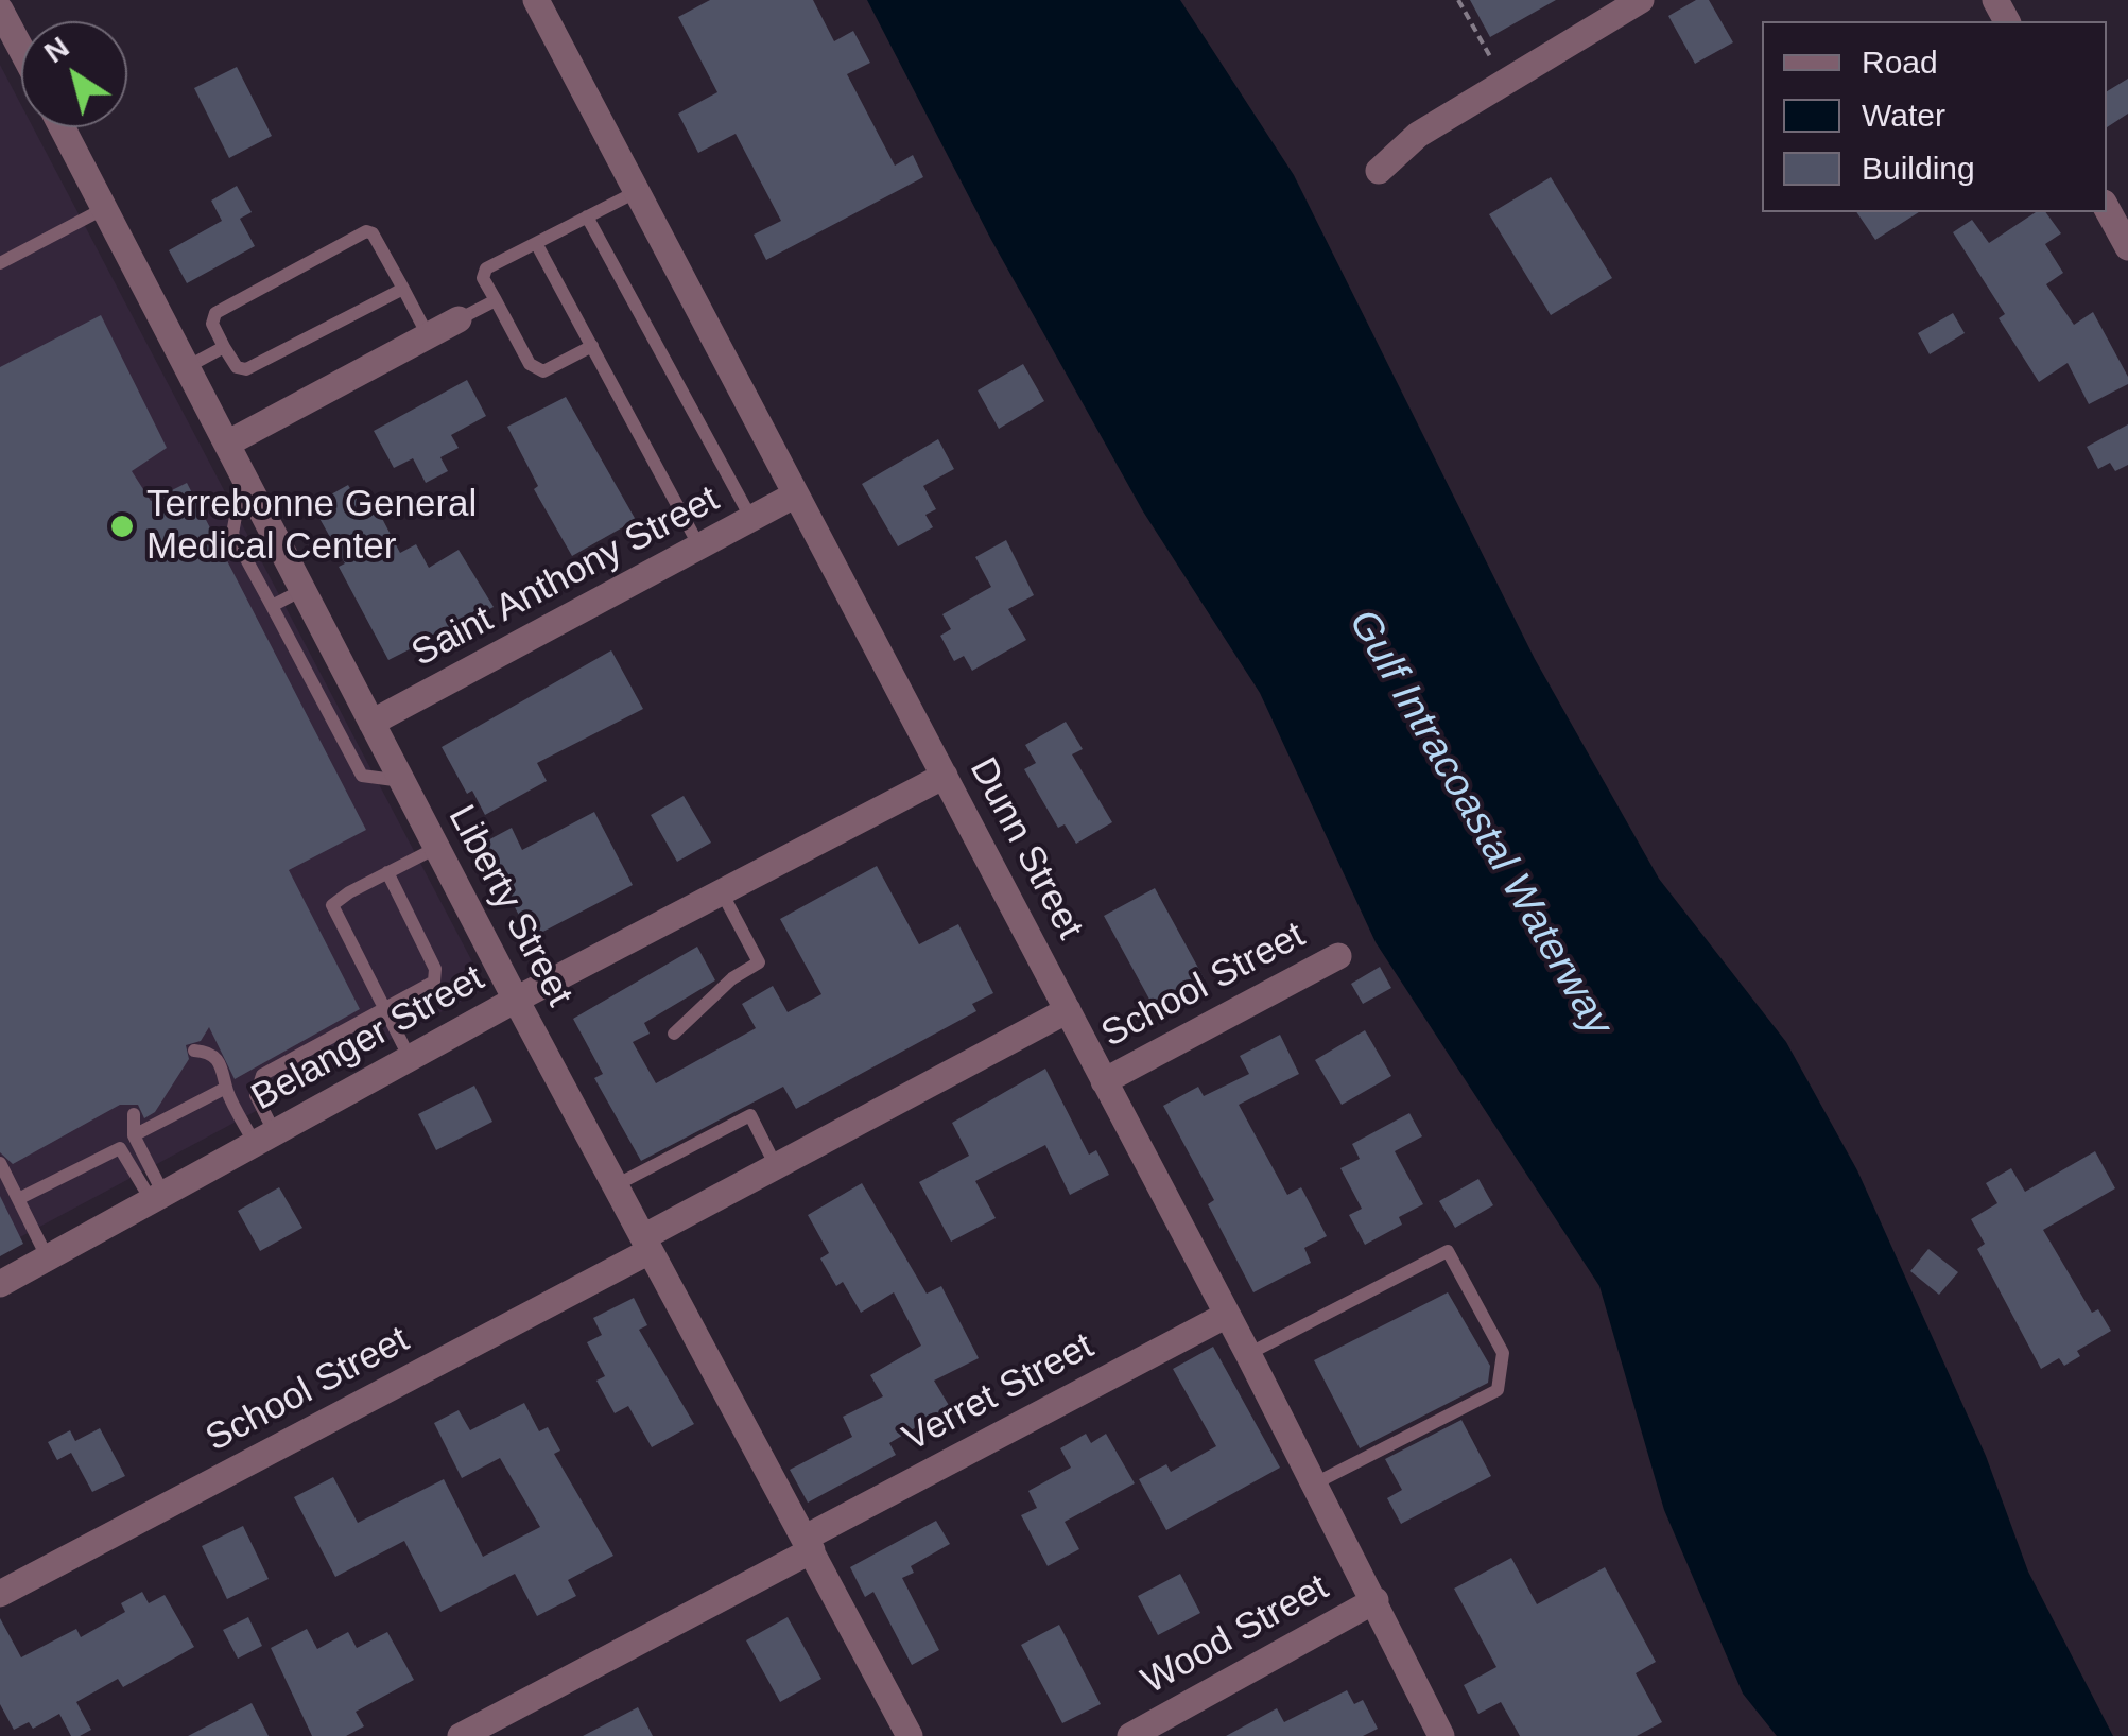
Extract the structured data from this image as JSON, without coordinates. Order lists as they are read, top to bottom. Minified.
{"streets":{"street":["Saint Anthony Street","Dunn Street","Liberty Street","School Street","Belanger Street","Verret Street","Wood Street"]},"crossings":[["Saint Anthony Street","Dunn Street"],["Saint Anthony Street","Liberty Street"],["Dunn Street","School Street"],["Dunn Street","Belanger Street"],["Dunn Street","Verret Street"],["Dunn Street","Wood Street"],["Liberty Street","School Street"],["Liberty Street","Belanger Street"],["Liberty Street","Verret Street"]],"water":["Gulf Intracoastal Waterway"],"places":["Terrebonne General Medical Center"],"legend":["Road","Water","Building"],"north":"top left"}
